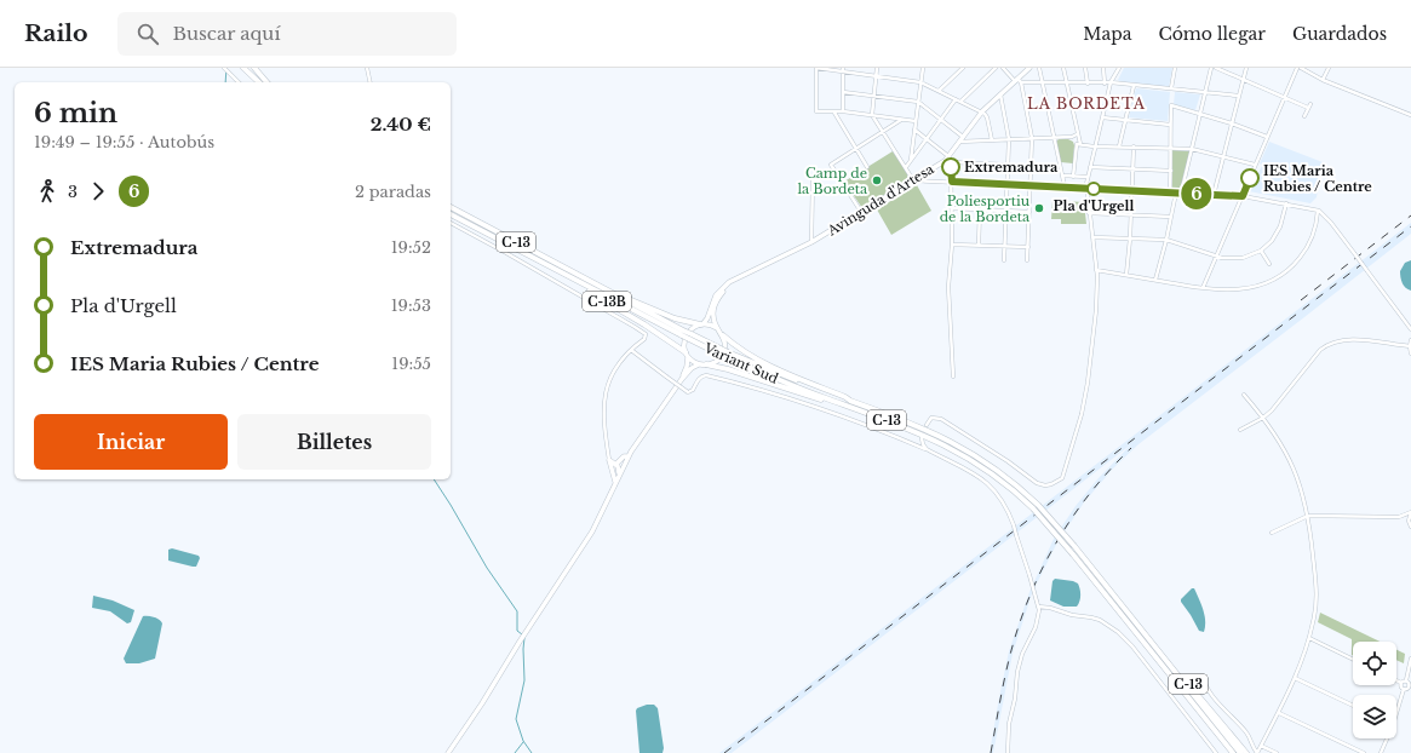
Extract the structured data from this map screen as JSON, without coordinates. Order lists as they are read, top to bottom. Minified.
{"streets":{"highway":["C-13","C-13B","Variant Sud"],"main road":["Avinguda d'Artesa"]},"crossings":[["C-13","C-13B"],["C-13","Variant Sud"],["C-13B","Variant Sud"]],"districts":["LA BORDETA"],"places":["Extremadura","IES Maria Rubies / Centre","Camp de la Bordeta","Pla d'Urgell","Poliesportiu de la Bordeta"],"lines":["bus line 6"],"page":{"header":"Railo","search":"Buscar aquí","nav":["Mapa","Cómo llegar","Guardados"],"on_map":"6","heading":["6 min","19:49 – 19:55 · Autobús","2.40 €"],"legs":["3","6","2 paradas"],"list":[{"name":"Extremadura","value":"19:52"},{"name":"Pla d'Urgell","value":"19:53"},{"name":"IES Maria Rubies / Centre","value":"19:55"}],"buttons":["Iniciar","Billetes"]}}
